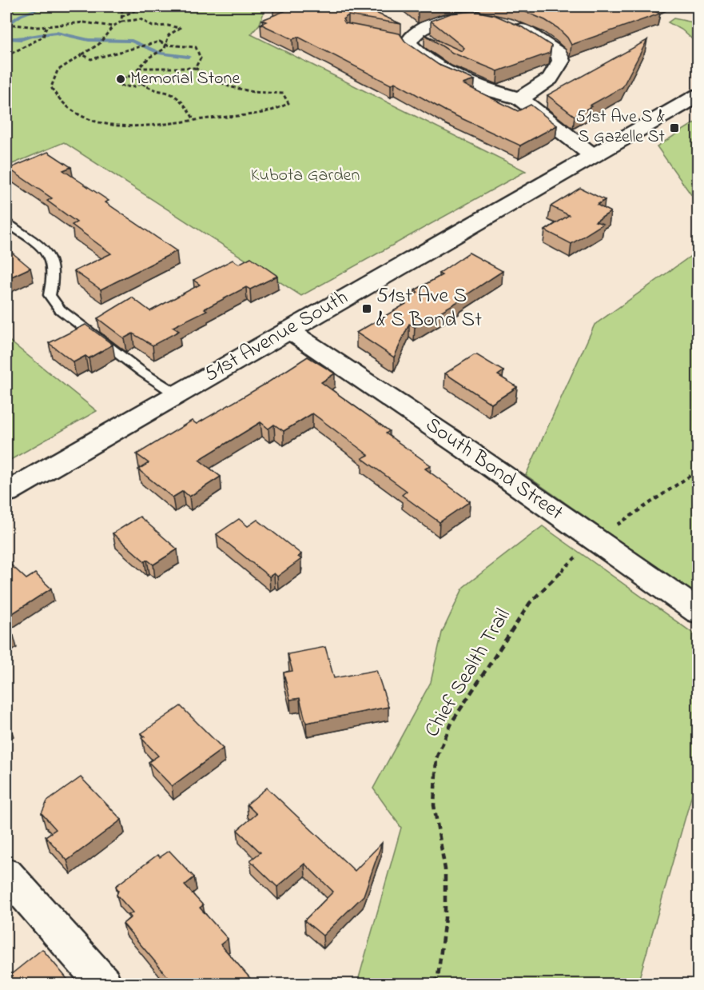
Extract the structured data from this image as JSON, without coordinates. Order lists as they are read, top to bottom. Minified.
{"streets":{"street":["51st Avenue South","South Bond Street"],"path":["Chief Sealth Trail"]},"crossings":[["51st Avenue South","South Bond Street"]],"parks":["Kubota Garden"],"places":{"other":["Memorial Stone"],"transit":["51st Ave S & S Gazelle St","51st Ave S & S Bond St"]}}
